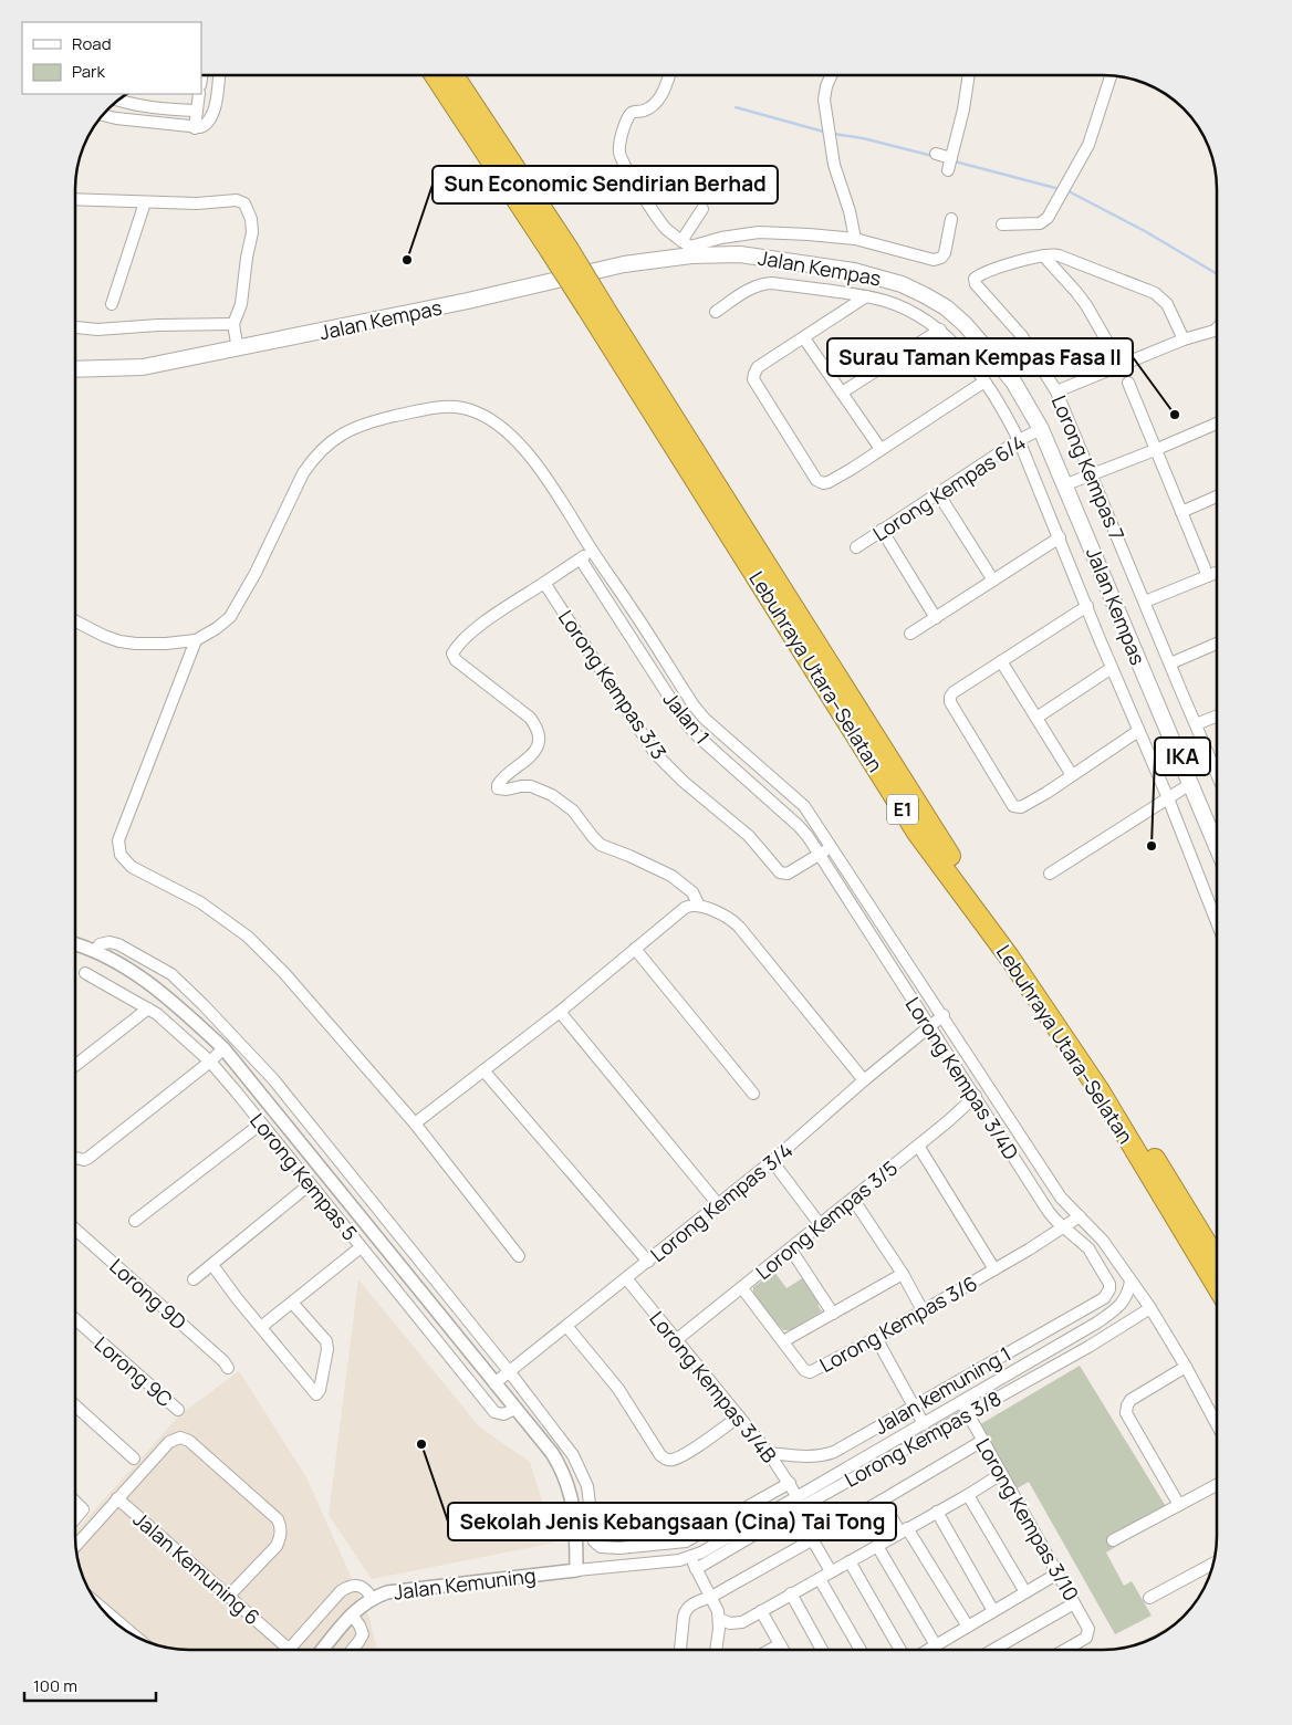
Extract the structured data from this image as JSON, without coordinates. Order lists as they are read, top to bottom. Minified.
{"streets":{"highway":["Lebuhraya Utara–Selatan","E1"],"main road":["Jalan Kempas"],"street":["Lorong Kempas 7","Lorong Kempas 6/4","Lorong Kempas 3/3","Jalan 1","Lorong Kempas 3/4D","Lorong Kempas 5","Lorong Kempas 3/4","Lorong Kempas 3/5","Lorong 9D","Lorong Kempas 3/6","Lorong 9C","Lorong Kempas 3/4B","Jalan kemuning 1","Lorong Kempas 3/8","Lorong Kempas 3/10","Jalan Kemuning 6","Jalan Kemuning"]},"crossings":[["Jalan Kempas","Lorong Kempas 6/4"],["Lorong Kempas 3/3","Jalan 1"],["Lorong Kempas 3/3","Lorong Kempas 3/4D"],["Jalan 1","Lorong Kempas 3/4D"],["Lorong Kempas 3/4D","Lorong Kempas 3/4"],["Lorong Kempas 3/4D","Lorong Kempas 3/5"],["Lorong Kempas 3/4D","Lorong Kempas 3/6"],["Lorong Kempas 3/4D","Jalan kemuning 1"],["Lorong Kempas 3/4","Lorong Kempas 3/4B"],["Lorong Kempas 3/5","Lorong Kempas 3/6"],["Lorong Kempas 3/5","Lorong Kempas 3/4B"],["Lorong Kempas 3/4B","Jalan kemuning 1"],["Lorong Kempas 3/8","Lorong Kempas 3/10"]],"places":["Sun Economic Sendirian Berhad","Surau Taman Kempas Fasa II","IKA","Sekolah Jenis Kebangsaan (Cina) Tai Tong"],"legend":["Road","Park"],"scale_bar":"100 m"}
